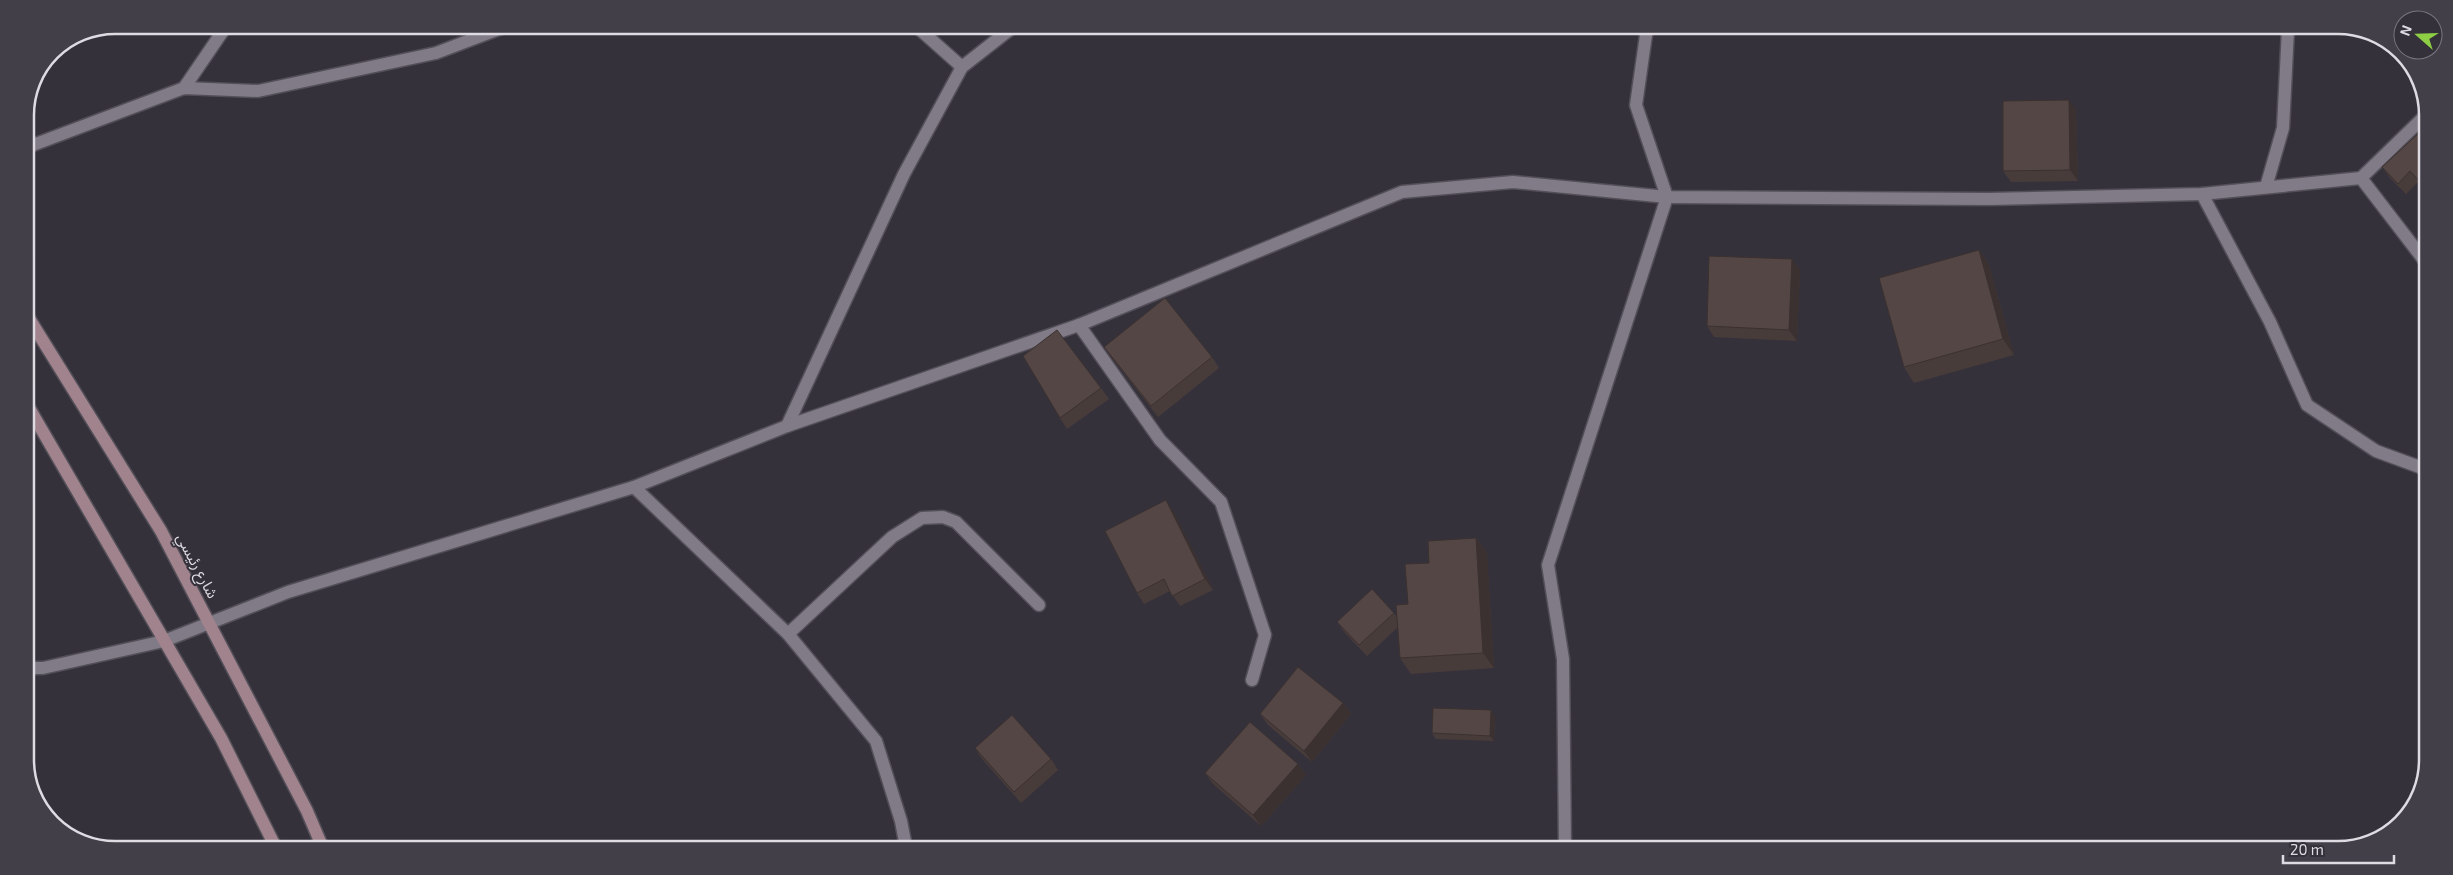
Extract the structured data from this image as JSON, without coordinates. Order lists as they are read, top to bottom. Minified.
{"streets":{"main road":["شارع رئيسي"]},"scale_bar":"20 m","north":"left"}
